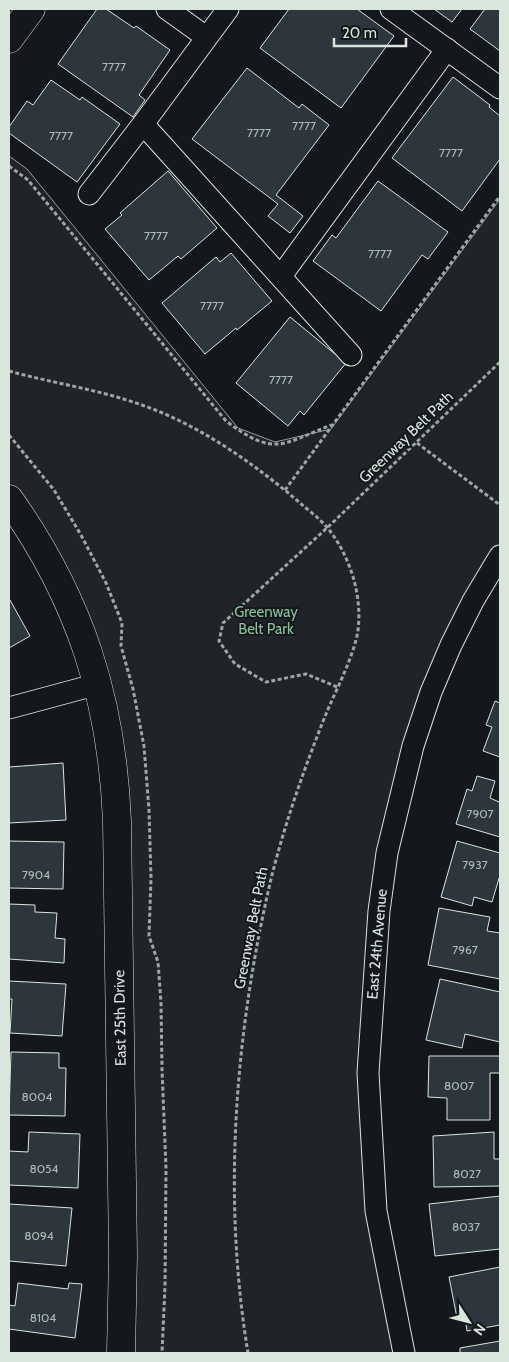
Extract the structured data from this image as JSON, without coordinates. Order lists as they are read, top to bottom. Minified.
{"streets":{"street":["East 24th Avenue","East 25th Drive"],"path":["Greenway Belt Path"]},"parks":["Greenway Belt Park"],"house_numbers":["7777","7777","7777","7777","7777","7777","7777","7777","7777","7907","7937","7904","7967","8007","8004","8054","8027","8037","8094","8104"],"scale_bar":"20 m","north":"bottom right"}
